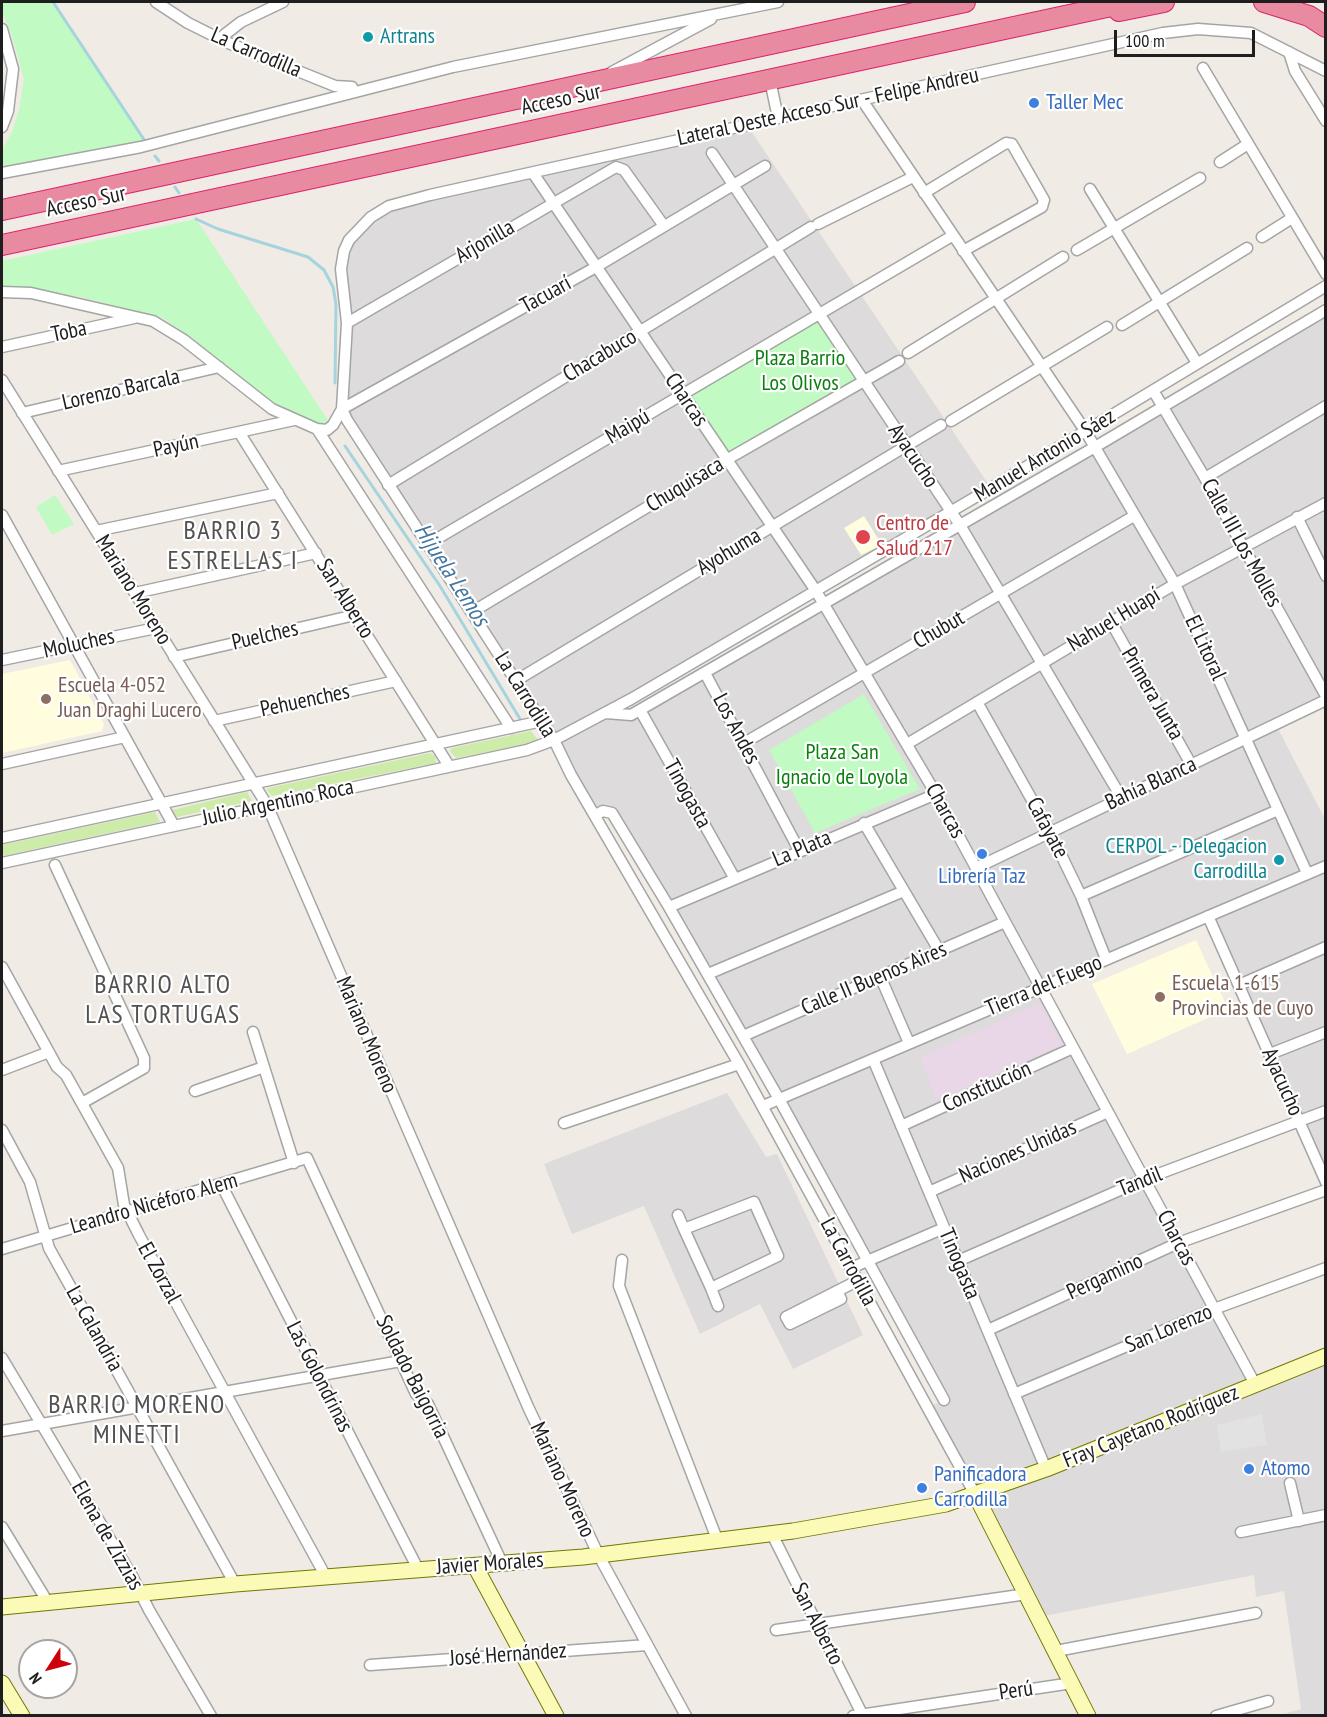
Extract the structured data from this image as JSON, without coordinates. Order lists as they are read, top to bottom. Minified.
{"streets":{"highway":["Acceso Sur"],"street":["La Carrodilla","Lateral Oeste Acceso Sur - Felipe Andreu","Arjonilla","Tacuarí","Toba","Chacabuco","Lorenzo Barcala","Charcas","Maipú","Payún","Ayacucho","Manuel Antonio Sáez","Chuquisaca","Calle III Los Molles","Ayohuma","Mariano Moreno","San Alberto","Nahuel Huapí","Chubut","Puelches","Moluches","El Litoral","Primera Junta","Pehuenches","Los Andes","Bahía Blanca","Tinogasta","Julio Argentino Roca","Cafayate","La Plata","Calle II Buenos Aires","Tierra del Fuego","Constitución","Naciones Unidas","Tandil","Leandro Nicéforo Alem","El Zorzal","Pergamino","La Calandria","San Lorenzo","Las Golondrinas","Soldado Baigorria","Fray Cayetano Rodríguez","Elena de Zizzias","Javier Morales","José Hernández","Perú"]},"crossings":[["La Carrodilla","Tacuarí"],["La Carrodilla","Chacabuco"],["La Carrodilla","Maipú"],["La Carrodilla","Manuel Antonio Sáez"],["La Carrodilla","Chuquisaca"],["La Carrodilla","Ayohuma"],["La Carrodilla","Julio Argentino Roca"],["La Carrodilla","La Plata"],["La Carrodilla","Calle II Buenos Aires"],["La Carrodilla","Tierra del Fuego"],["La Carrodilla","Fray Cayetano Rodríguez"],["La Carrodilla","Javier Morales"],["La Carrodilla","Perú"],["Lateral Oeste Acceso Sur - Felipe Andreu","Arjonilla"],["Lateral Oeste Acceso Sur - Felipe Andreu","Charcas"],["Lateral Oeste Acceso Sur - Felipe Andreu","El Litoral"],["Arjonilla","Tacuarí"],["Arjonilla","Charcas"],["Tacuarí","Charcas"],["Tacuarí","Ayacucho"],["Chacabuco","Charcas"],["Chacabuco","Ayacucho"],["Chacabuco","El Litoral"],["Lorenzo Barcala","Mariano Moreno"],["Charcas","Maipú"],["Charcas","Manuel Antonio Sáez"],["Charcas","Chuquisaca"],["Charcas","Ayohuma"],["Charcas","Nahuel Huapí"],["Charcas","Chubut"],["Charcas","Bahía Blanca"],["Charcas","La Plata"],["Charcas","Calle II Buenos Aires"],["Charcas","Tierra del Fuego"],["Charcas","Constitución"],["Charcas","Naciones Unidas"],["Charcas","Tandil"],["Charcas","Pergamino"],["Charcas","San Lorenzo"],["Charcas","Fray Cayetano Rodríguez"],["Maipú","Ayacucho"],["Maipú","El Litoral"],["Payún","Mariano Moreno"],["Payún","San Alberto"],["Ayacucho","Manuel Antonio Sáez"],["Ayacucho","Chuquisaca"],["Ayacucho","Ayohuma"],["Ayacucho","Nahuel Huapí"],["Ayacucho","Chubut"],["Ayacucho","Bahía Blanca"],["Ayacucho","Tierra del Fuego"],["Ayacucho","Tandil"],["Manuel Antonio Sáez","Calle III Los Molles"],["Manuel Antonio Sáez","El Litoral"],["Manuel Antonio Sáez","Los Andes"],["Manuel Antonio Sáez","Tinogasta"],["Manuel Antonio Sáez","Julio Argentino Roca"],["Calle III Los Molles","Nahuel Huapí"],["Calle III Los Molles","Bahía Blanca"],["Ayohuma","El Litoral"],["Mariano Moreno","Puelches"],["Mariano Moreno","Moluches"],["Mariano Moreno","Pehuenches"],["Mariano Moreno","Julio Argentino Roca"],["Mariano Moreno","Javier Morales"],["Mariano Moreno","José Hernández"],["San Alberto","Puelches"],["San Alberto","Pehuenches"],["San Alberto","Julio Argentino Roca"],["San Alberto","Javier Morales"],["San Alberto","Perú"],["Nahuel Huapí","El Litoral"],["Nahuel Huapí","Primera Junta"],["Nahuel Huapí","Cafayate"],["Chubut","El Litoral"],["Chubut","Los Andes"],["El Litoral","Bahía Blanca"],["El Litoral","Tierra del Fuego"],["Primera Junta","Bahía Blanca"],["Los Andes","La Plata"],["Bahía Blanca","Cafayate"],["Tinogasta","La Plata"],["Tinogasta","Tierra del Fuego"],["Tinogasta","Constitución"],["Tinogasta","Naciones Unidas"],["Tinogasta","Tandil"],["Tinogasta","Pergamino"],["Tinogasta","San Lorenzo"],["Tinogasta","Fray Cayetano Rodríguez"],["Cafayate","Tierra del Fuego"],["Leandro Nicéforo Alem","El Zorzal"],["Leandro Nicéforo Alem","La Calandria"],["Leandro Nicéforo Alem","Las Golondrinas"],["Leandro Nicéforo Alem","Soldado Baigorria"],["El Zorzal","Javier Morales"],["La Calandria","Javier Morales"],["Las Golondrinas","Javier Morales"],["Soldado Baigorria","Javier Morales"],["Fray Cayetano Rodríguez","Javier Morales"],["Elena de Zizzias","Javier Morales"]],"districts":["BARRIO 3 ESTRELLAS I","BARRIO ALTO LAS TORTUGAS","BARRIO MORENO MINETTI"],"water":["Hijuela Lemos"],"parks":["Plaza Barrio Los Olivos","Plaza San Ignacio de Loyola"],"places":["Artrans","Taller Mec","Centro de Salud 217","Escuela 4-052 Juan Draghi Lucero","Librería Taz","CERPOL - Delegacion Carrodilla","Escuela 1-615 Provincias de Cuyo","Atomo","Panificadora Carrodilla"],"scale_bar":"100 m","north":"bottom left"}
